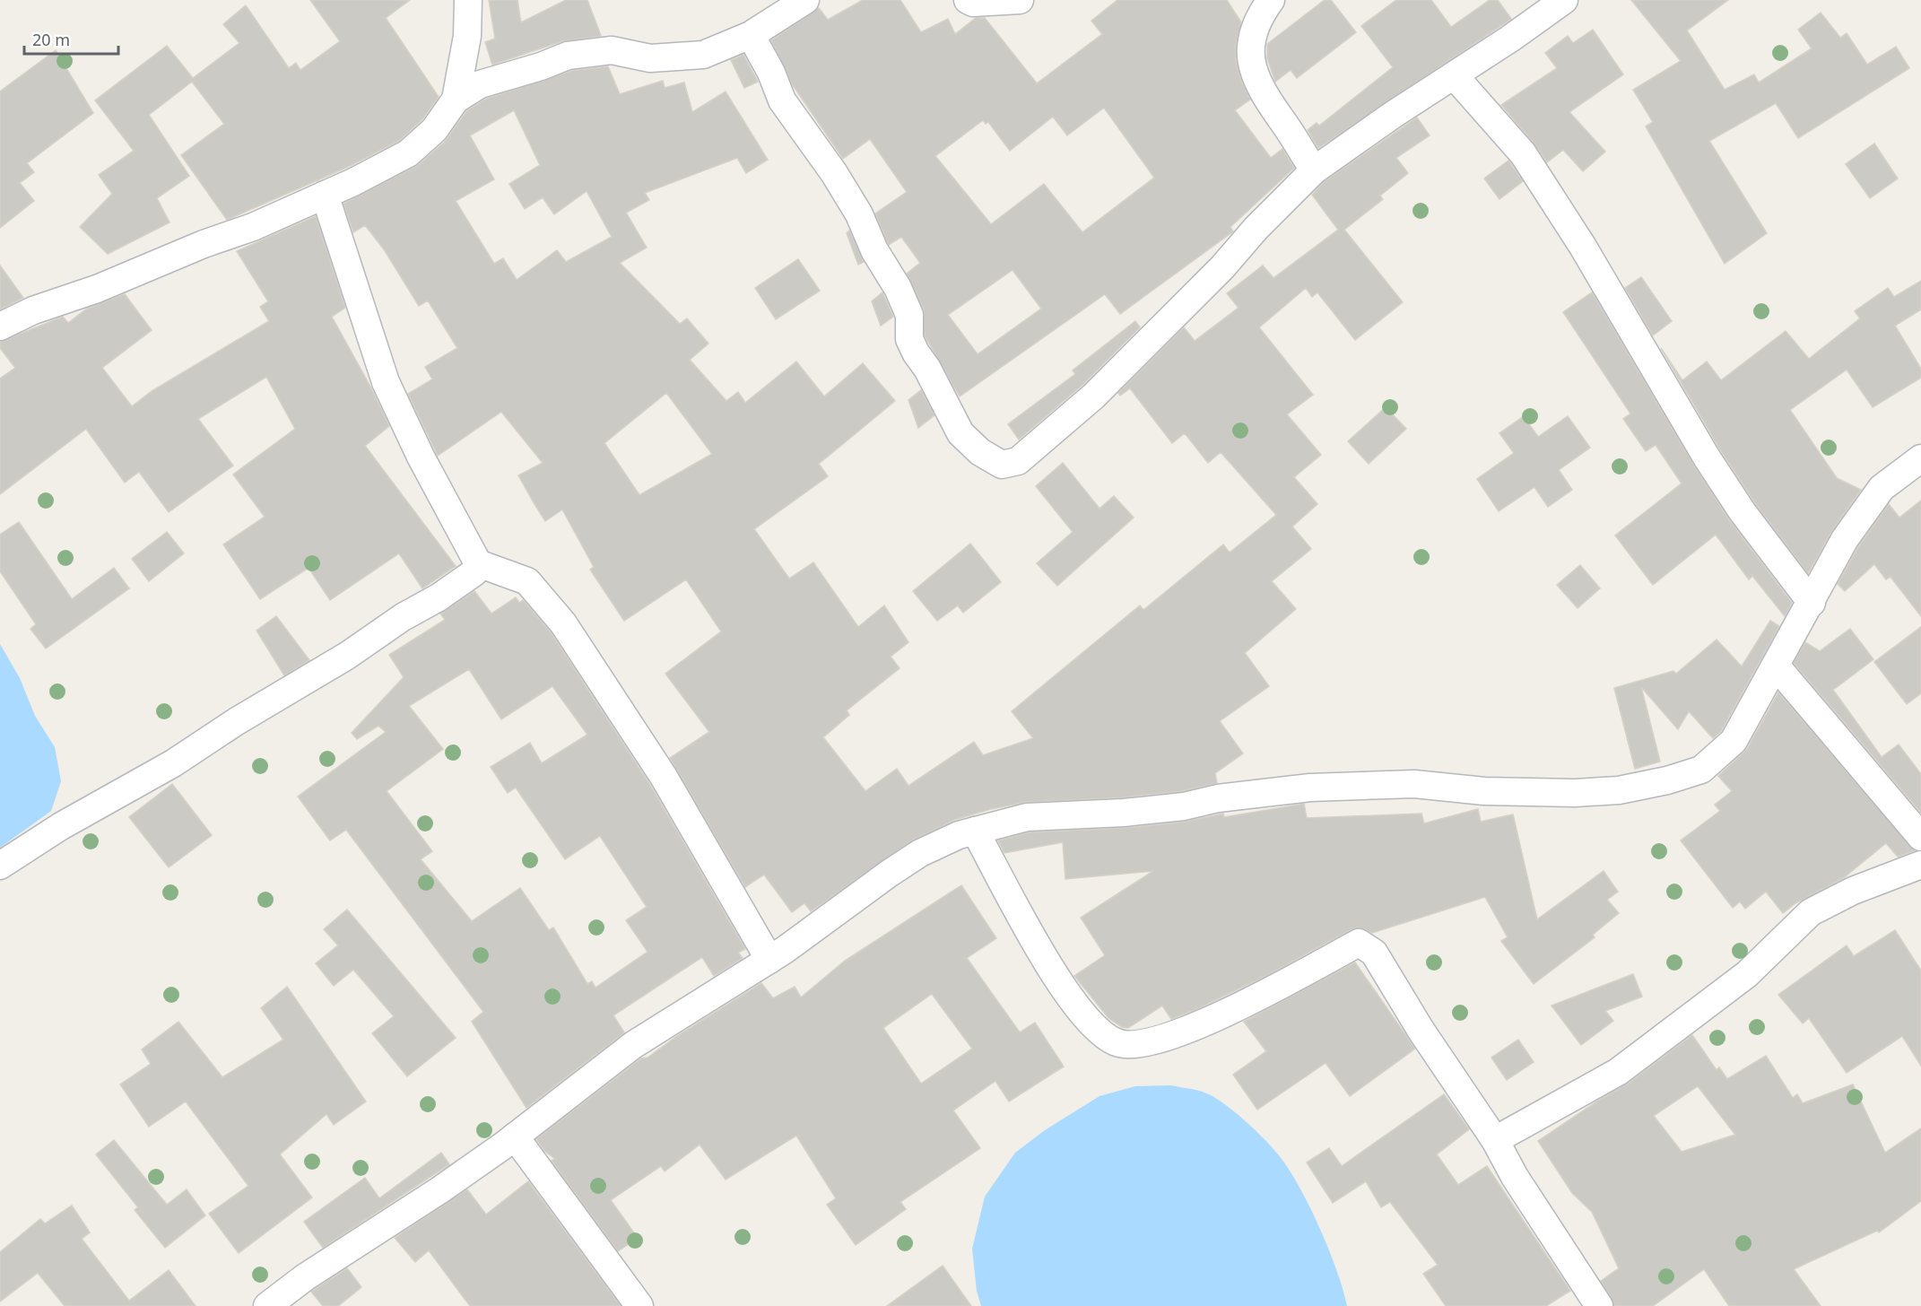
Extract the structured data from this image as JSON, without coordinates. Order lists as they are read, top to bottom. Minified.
{"scale_bar":"20 m"}
